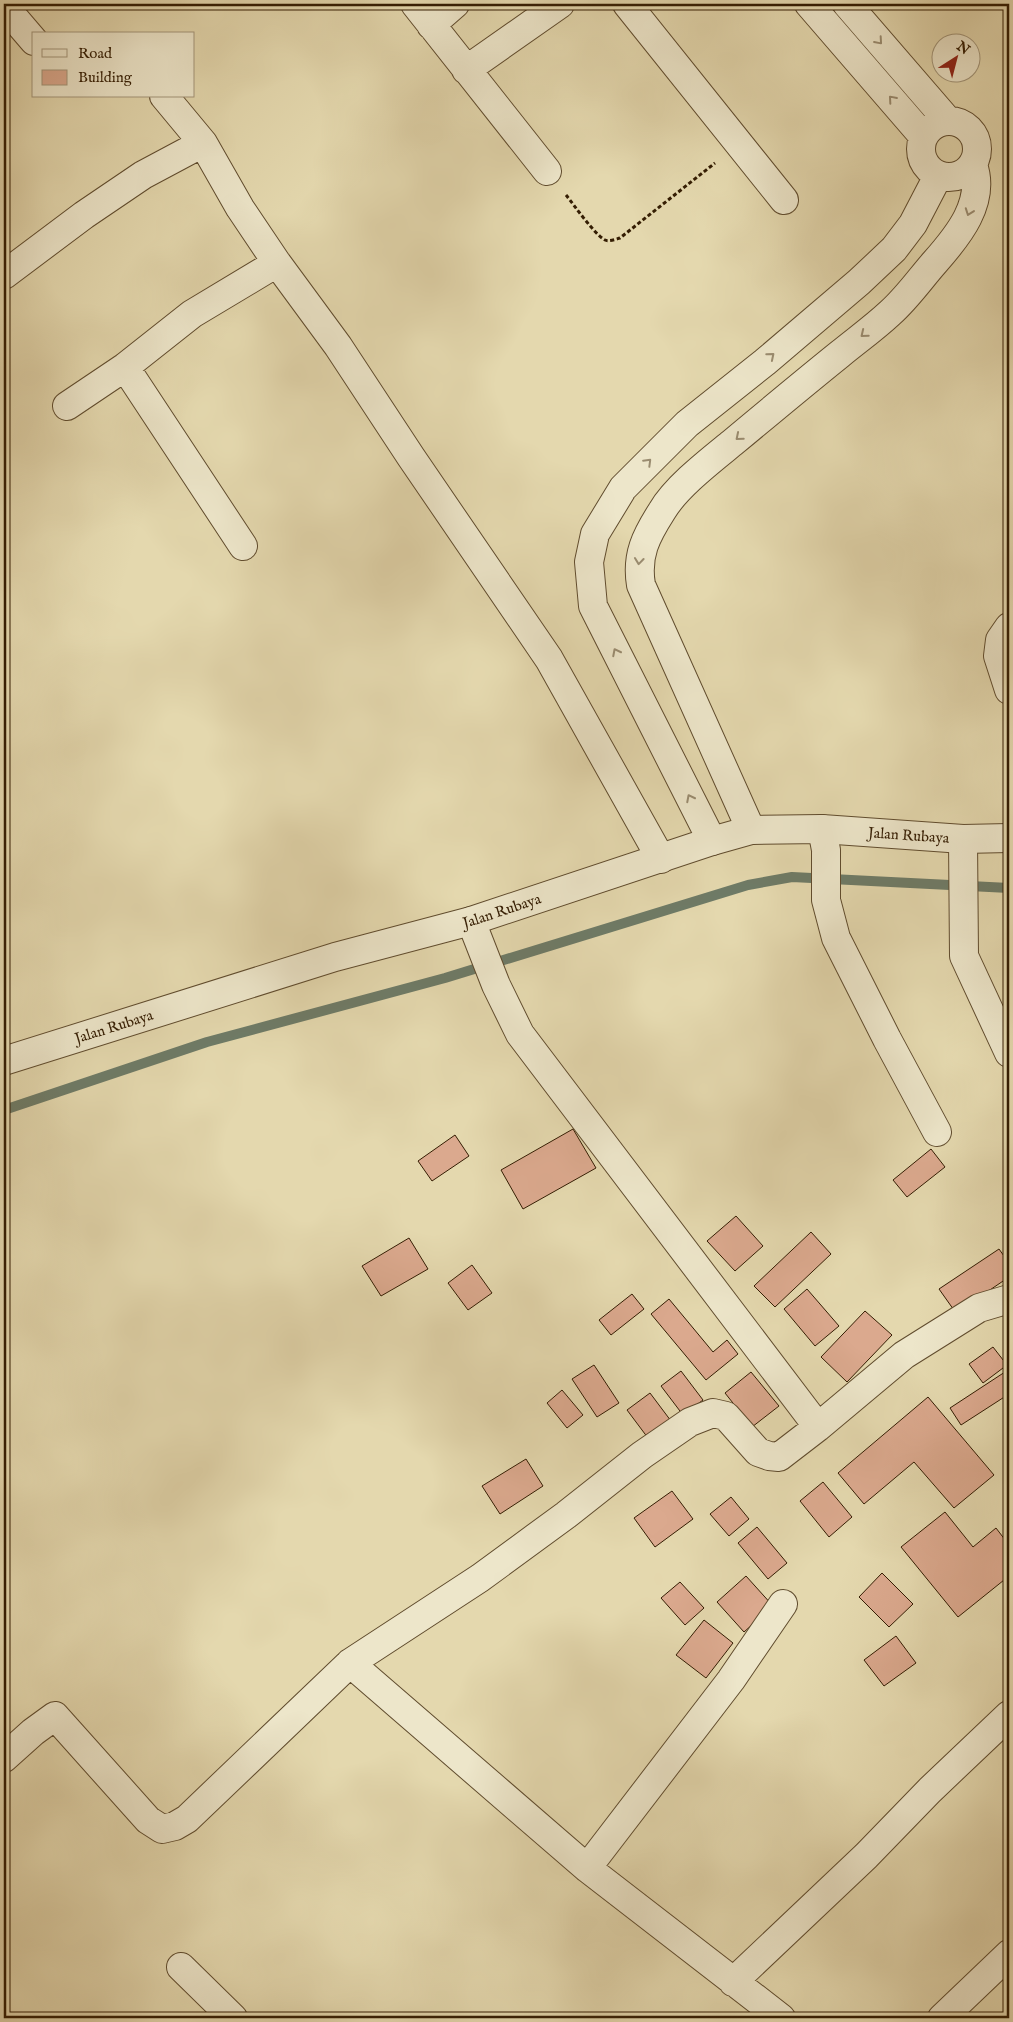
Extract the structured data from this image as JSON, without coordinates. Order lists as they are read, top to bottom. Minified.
{"streets":{"street":["Jalan Rubaya"]},"legend":["Road","Building"],"north":"top right"}
